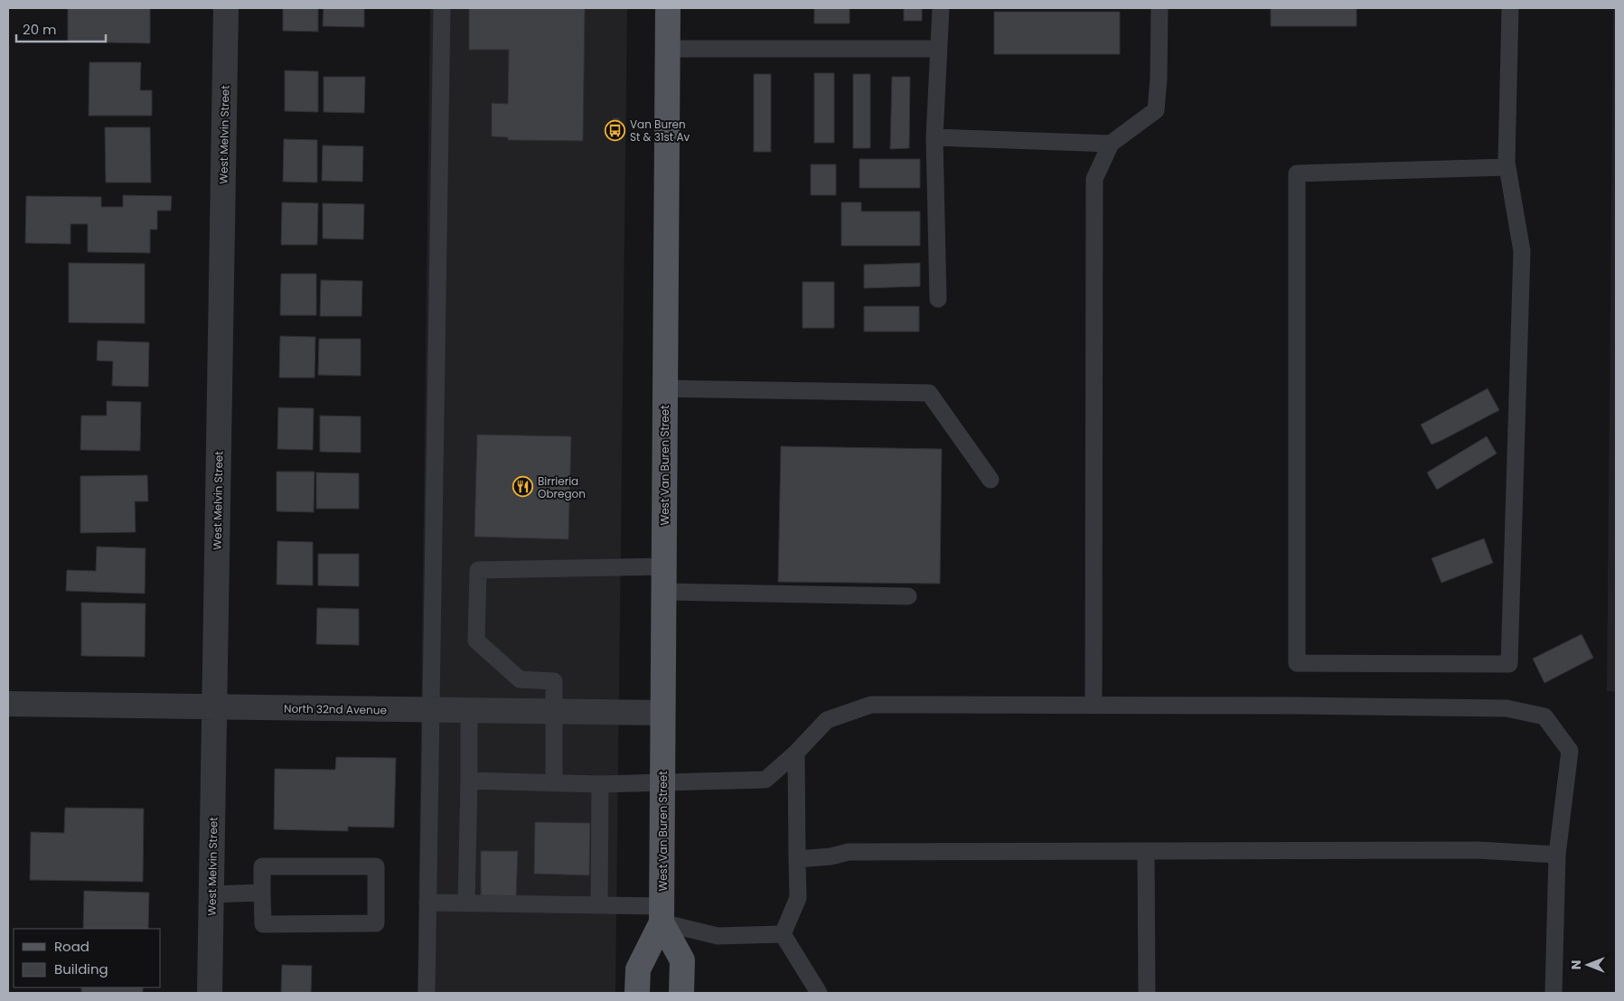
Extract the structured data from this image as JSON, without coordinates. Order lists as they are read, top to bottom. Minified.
{"streets":{"main road":["West Van Buren Street"],"street":["West Melvin Street","North 32nd Avenue"]},"crossings":[["West Melvin Street","North 32nd Avenue"],["West Van Buren Street","North 32nd Avenue"]],"places":{"bus stop":["Van Buren St & 31st Av"],"restaurant":["Birrieria Obregon"]},"legend":["Road","Building"],"scale_bar":"20 m","north":"left"}
